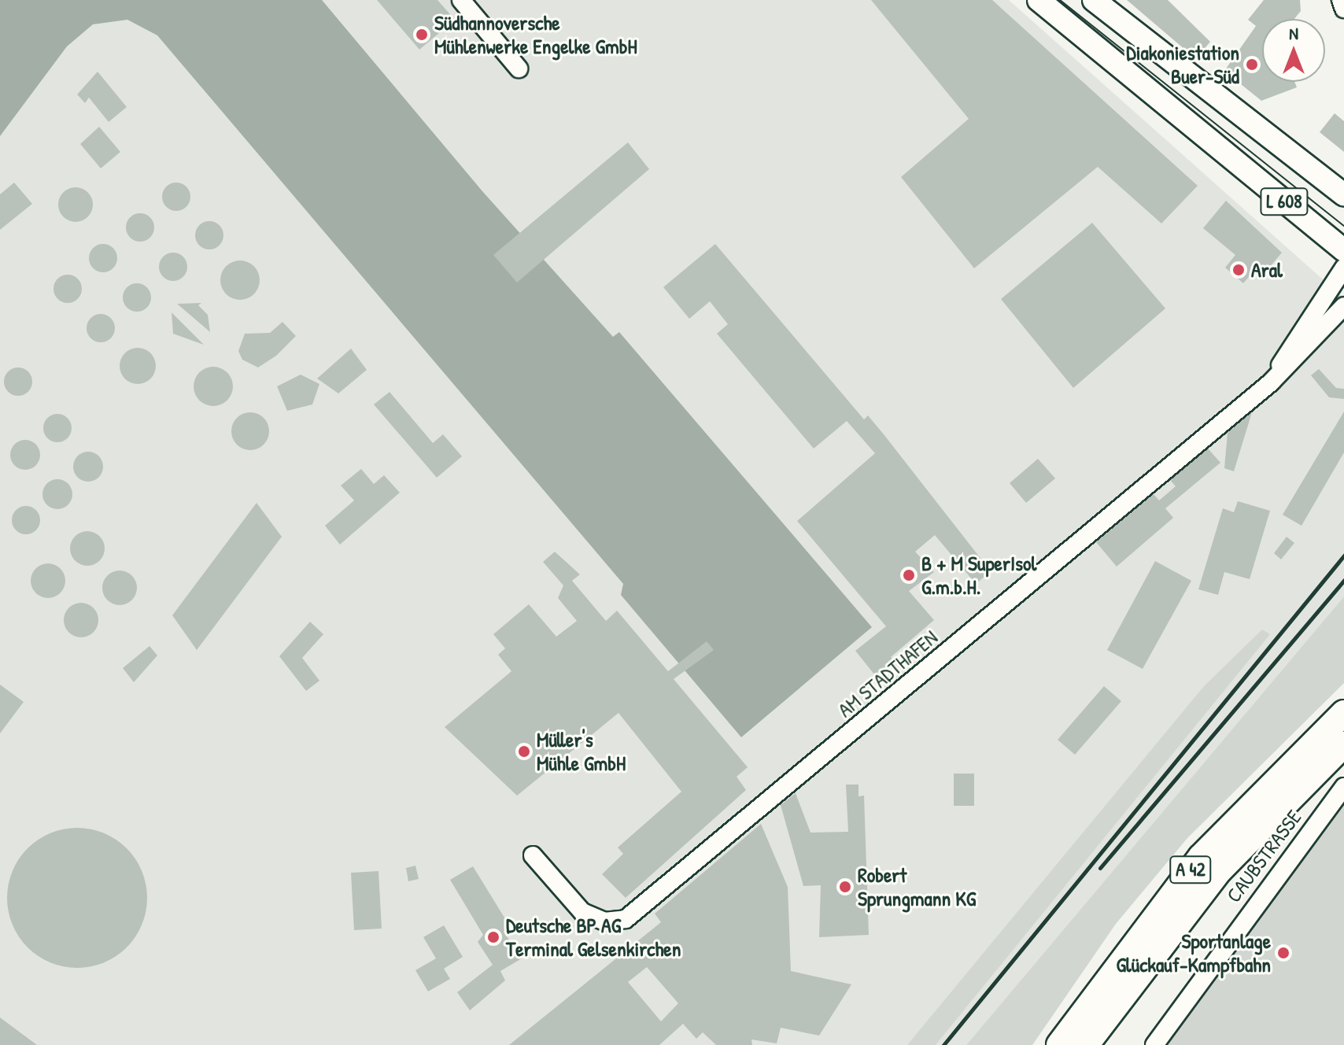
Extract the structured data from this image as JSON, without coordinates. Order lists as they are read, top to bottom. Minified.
{"streets":{"highway":["A 42"],"main road":["L 608"],"street":["AM STADTHAFEN","CAUBSTRASSE"]},"places":["Südhannoversche Mühlenwerke Engelke GmbH","Diakoniestation Buer-Süd","Aral","B + M SuperIsol G.m.b.H.","Müller's Mühle GmbH","Robert Sprungmann KG","Deutsche BP AG Terminal Gelsenkirchen","Sportanlage Glückauf-Kampfbahn"],"north":"top"}
